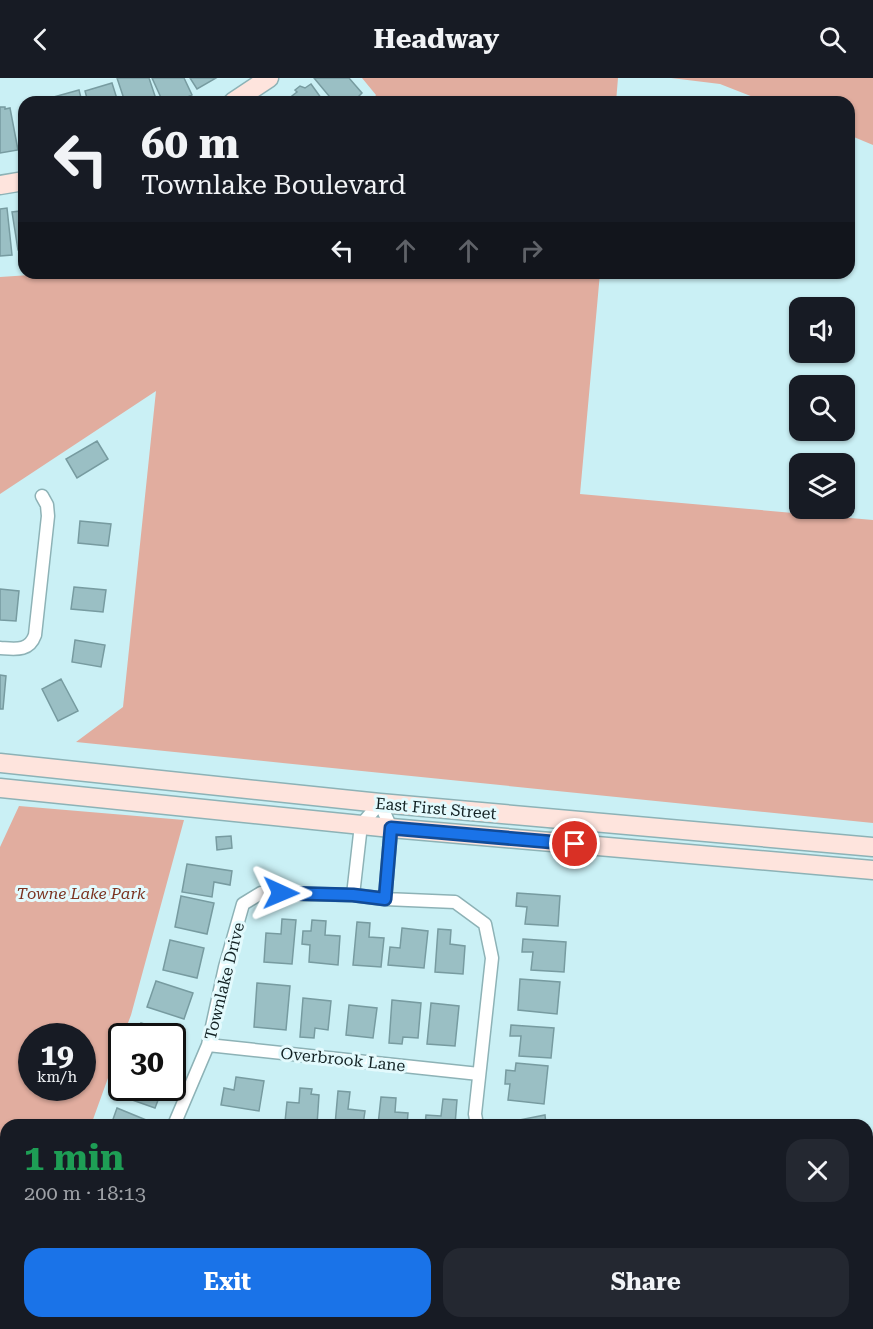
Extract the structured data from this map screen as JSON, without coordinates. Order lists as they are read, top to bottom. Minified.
{"streets":{"main road":["East First Street"],"street":["Townlake Drive","Overbrook Lane"]},"crossings":[["Townlake Drive","Overbrook Lane"]],"parks":["Towne Lake Park"],"page":{"header":"Headway","turn":["60 m","Townlake Boulevard"],"speed":"19 km/h","limit":"30","heading":["1 min","200 m · 18:13"],"buttons":["Exit","Share"]}}
